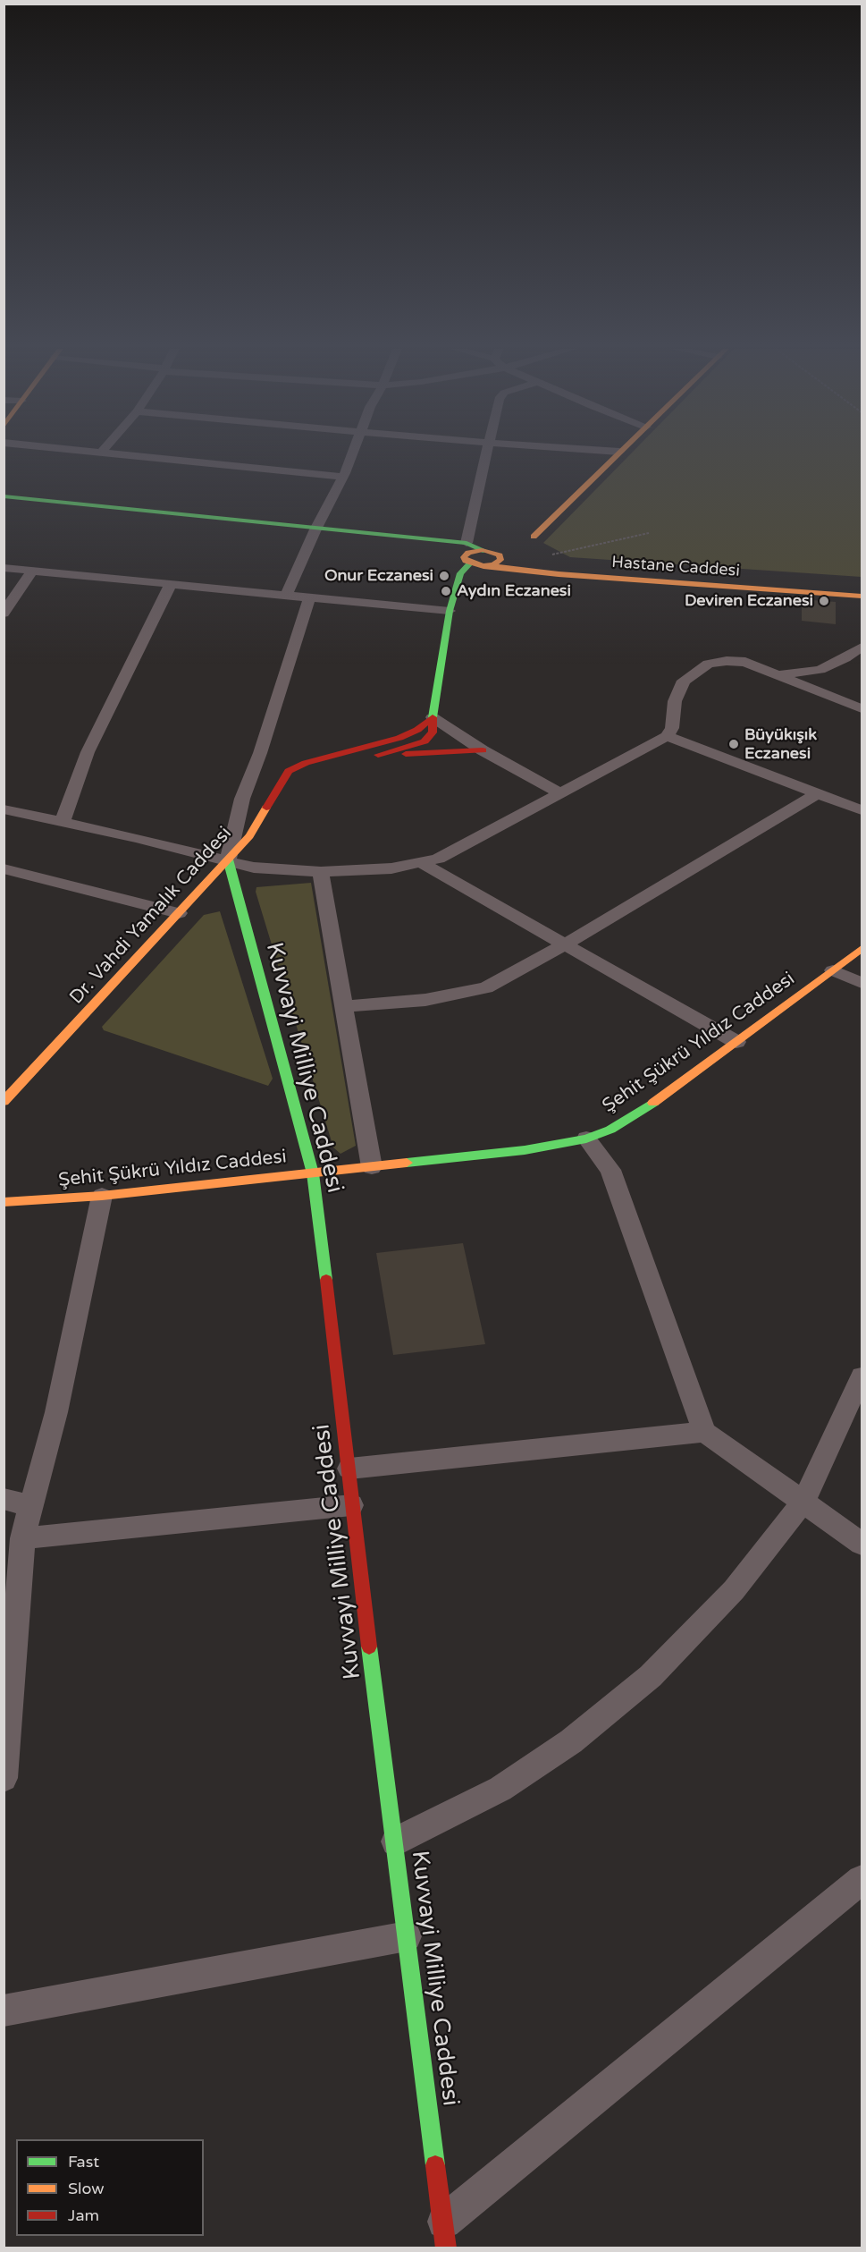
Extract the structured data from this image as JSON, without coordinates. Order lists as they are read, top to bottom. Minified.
{"streets":{"street":["Hastane Caddesi","Dr. Vahdi Yamalık Caddesi","Şehit Şükrü Yıldız Caddesi","Kuvvayi Milliye Caddesi"]},"crossings":[["Hastane Caddesi","Dr. Vahdi Yamalık Caddesi"],["Dr. Vahdi Yamalık Caddesi","Kuvvayi Milliye Caddesi"],["Şehit Şükrü Yıldız Caddesi","Kuvvayi Milliye Caddesi"]],"places":["Onur Eczanesi","Aydın Eczanesi","Deviren Eczanesi","Büyükışık Eczanesi"],"legend":["Fast","Slow","Jam"]}
